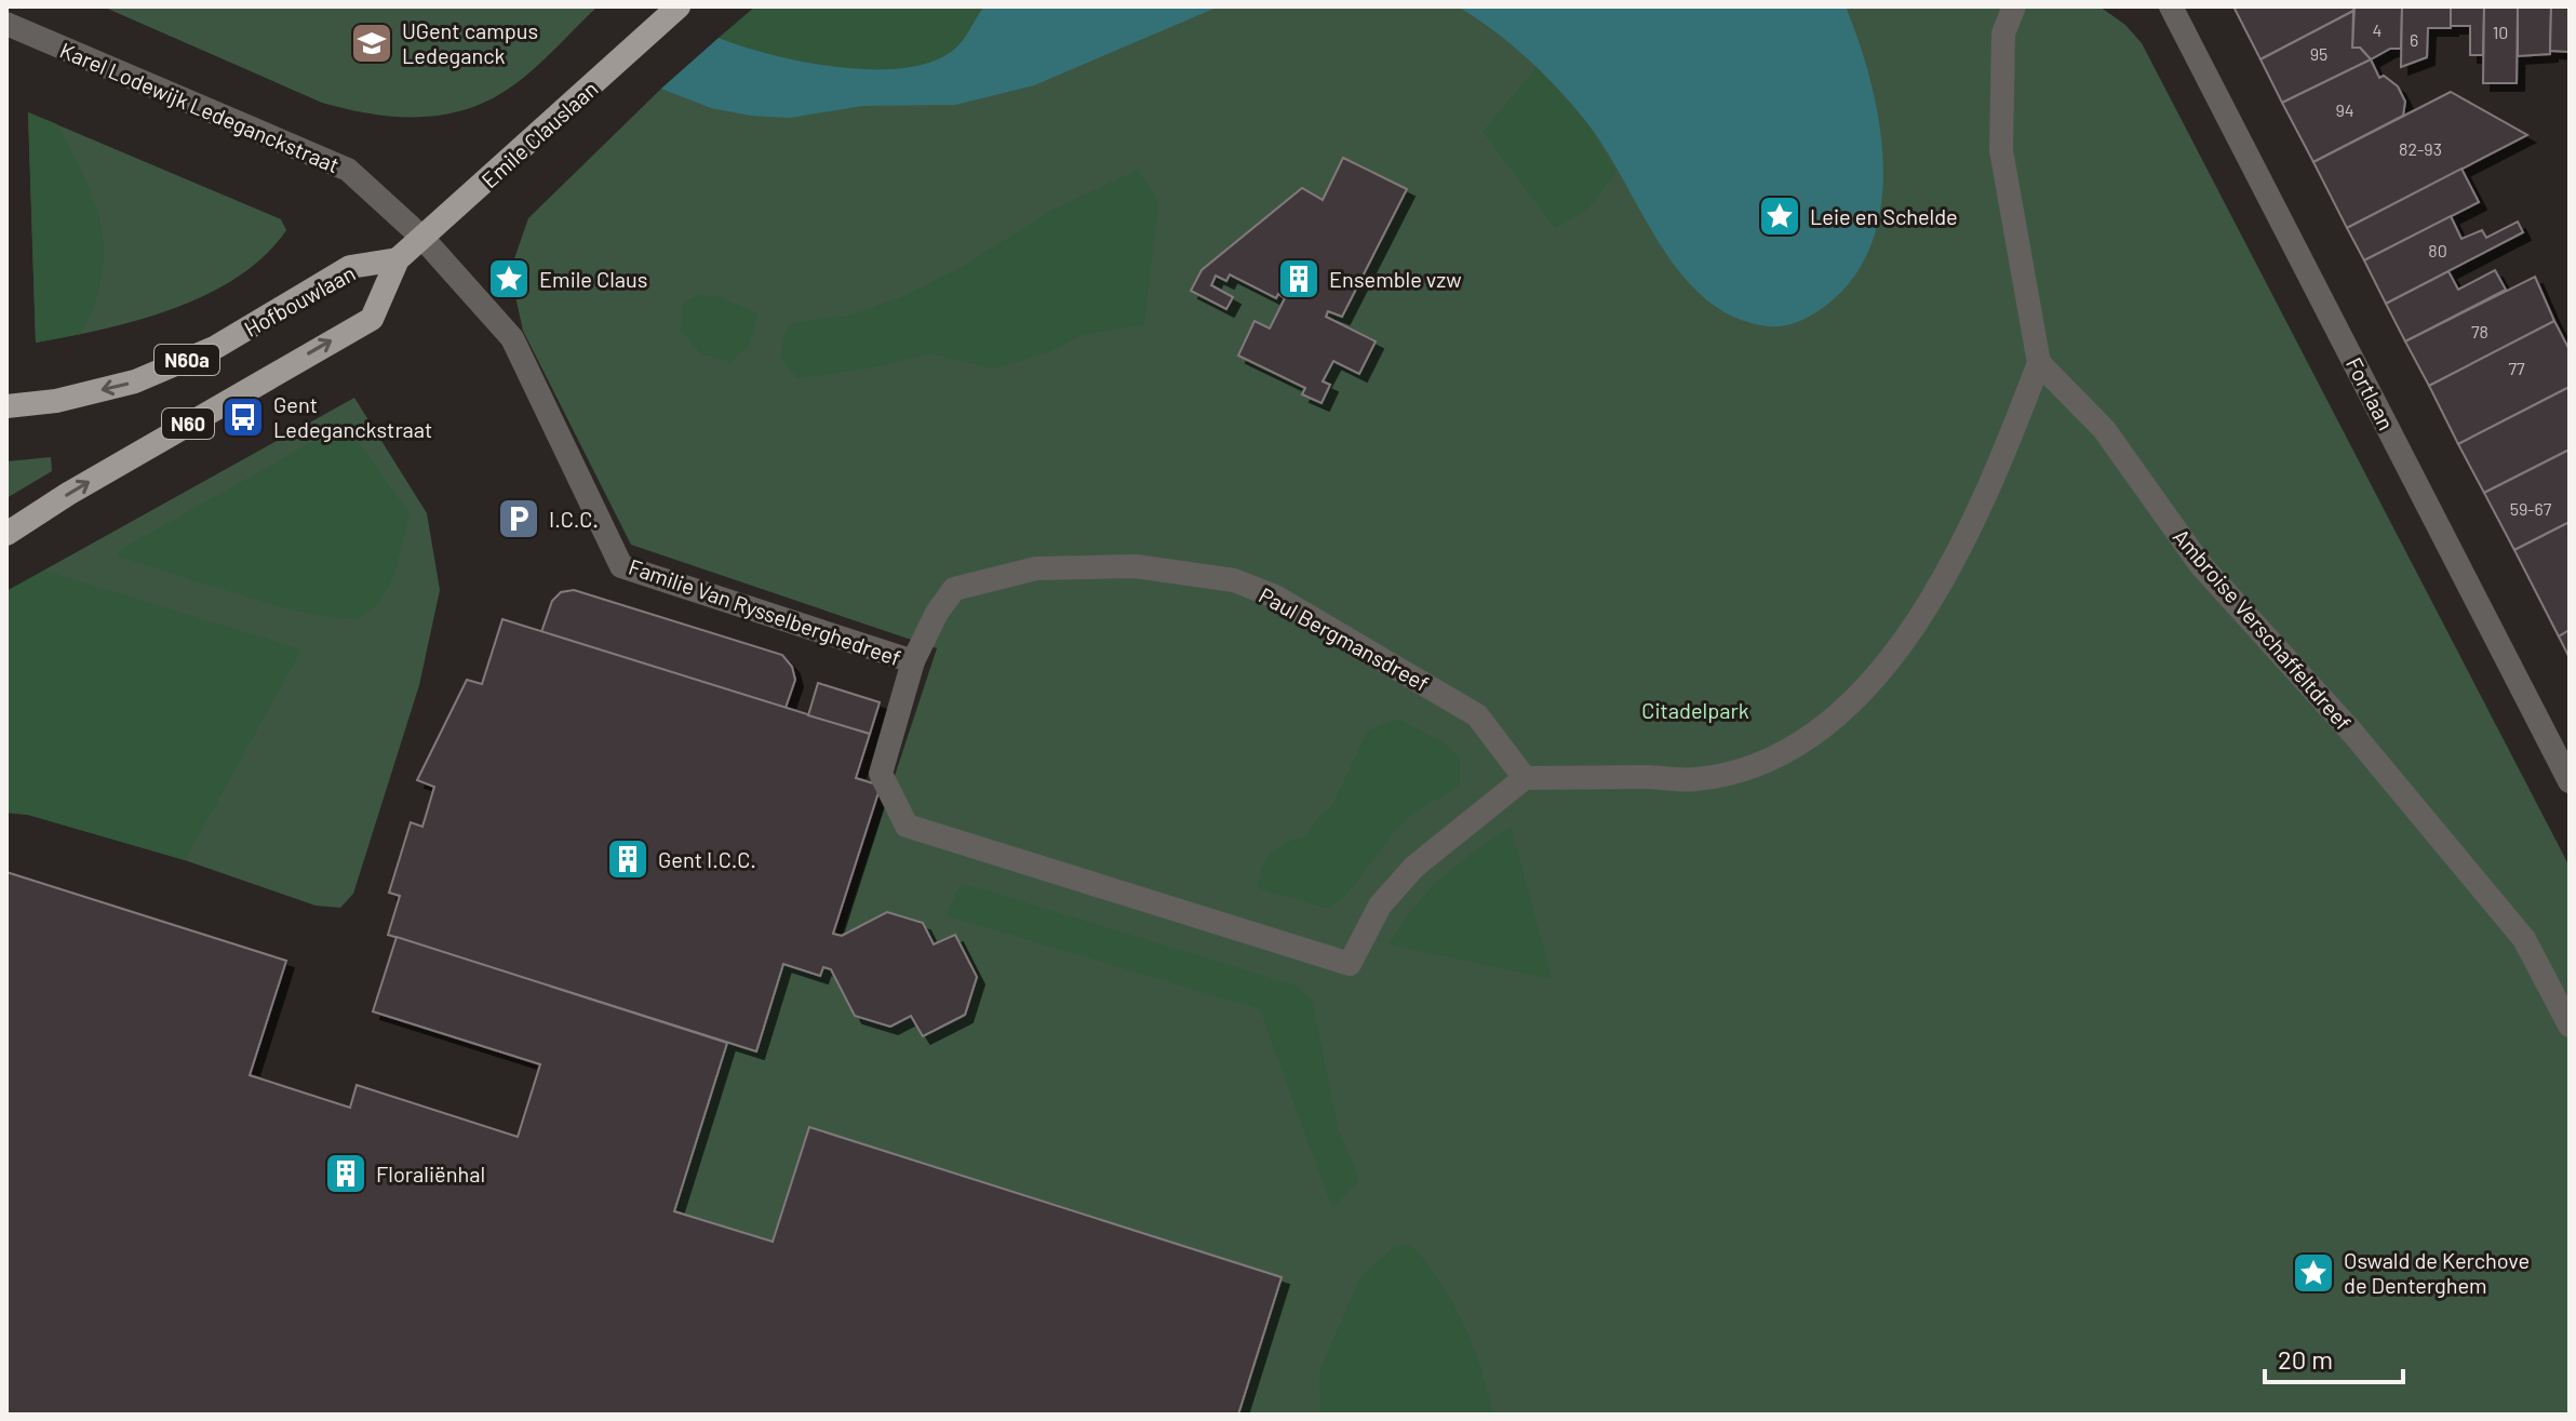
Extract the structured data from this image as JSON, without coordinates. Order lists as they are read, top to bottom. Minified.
{"streets":{"main road":["Emile Clauslaan","Hofbouwlaan","N60a","N60"],"street":["Karel Lodewijk Ledeganckstraat","Fortlaan","Familie Van Rysselberghedreef","Ambroise Verschaffeltdreef","Paul Bergmansdreef"]},"crossings":[["Karel Lodewijk Ledeganckstraat","Emile Clauslaan"],["Karel Lodewijk Ledeganckstraat","Familie Van Rysselberghedreef"],["Emile Clauslaan","Hofbouwlaan"],["Emile Clauslaan","N60"],["Emile Clauslaan","Familie Van Rysselberghedreef"],["Hofbouwlaan","N60"],["Familie Van Rysselberghedreef","Paul Bergmansdreef"]],"parks":["Citadelpark"],"places":{"school or university":["UGent campus Ledeganck"],"place":["Leie en Schelde","Emile Claus","Oswald de Kerchove de Denterghem"],"building":["Ensemble vzw","Gent I.C.C.","Floraliënhal"],"bus stop":["Gent Ledeganckstraat"],"parking":["I.C.C."]},"house_numbers":["4","10","6","95","94","82-93","80","78","77","59-67"],"scale_bar":"20 m"}
